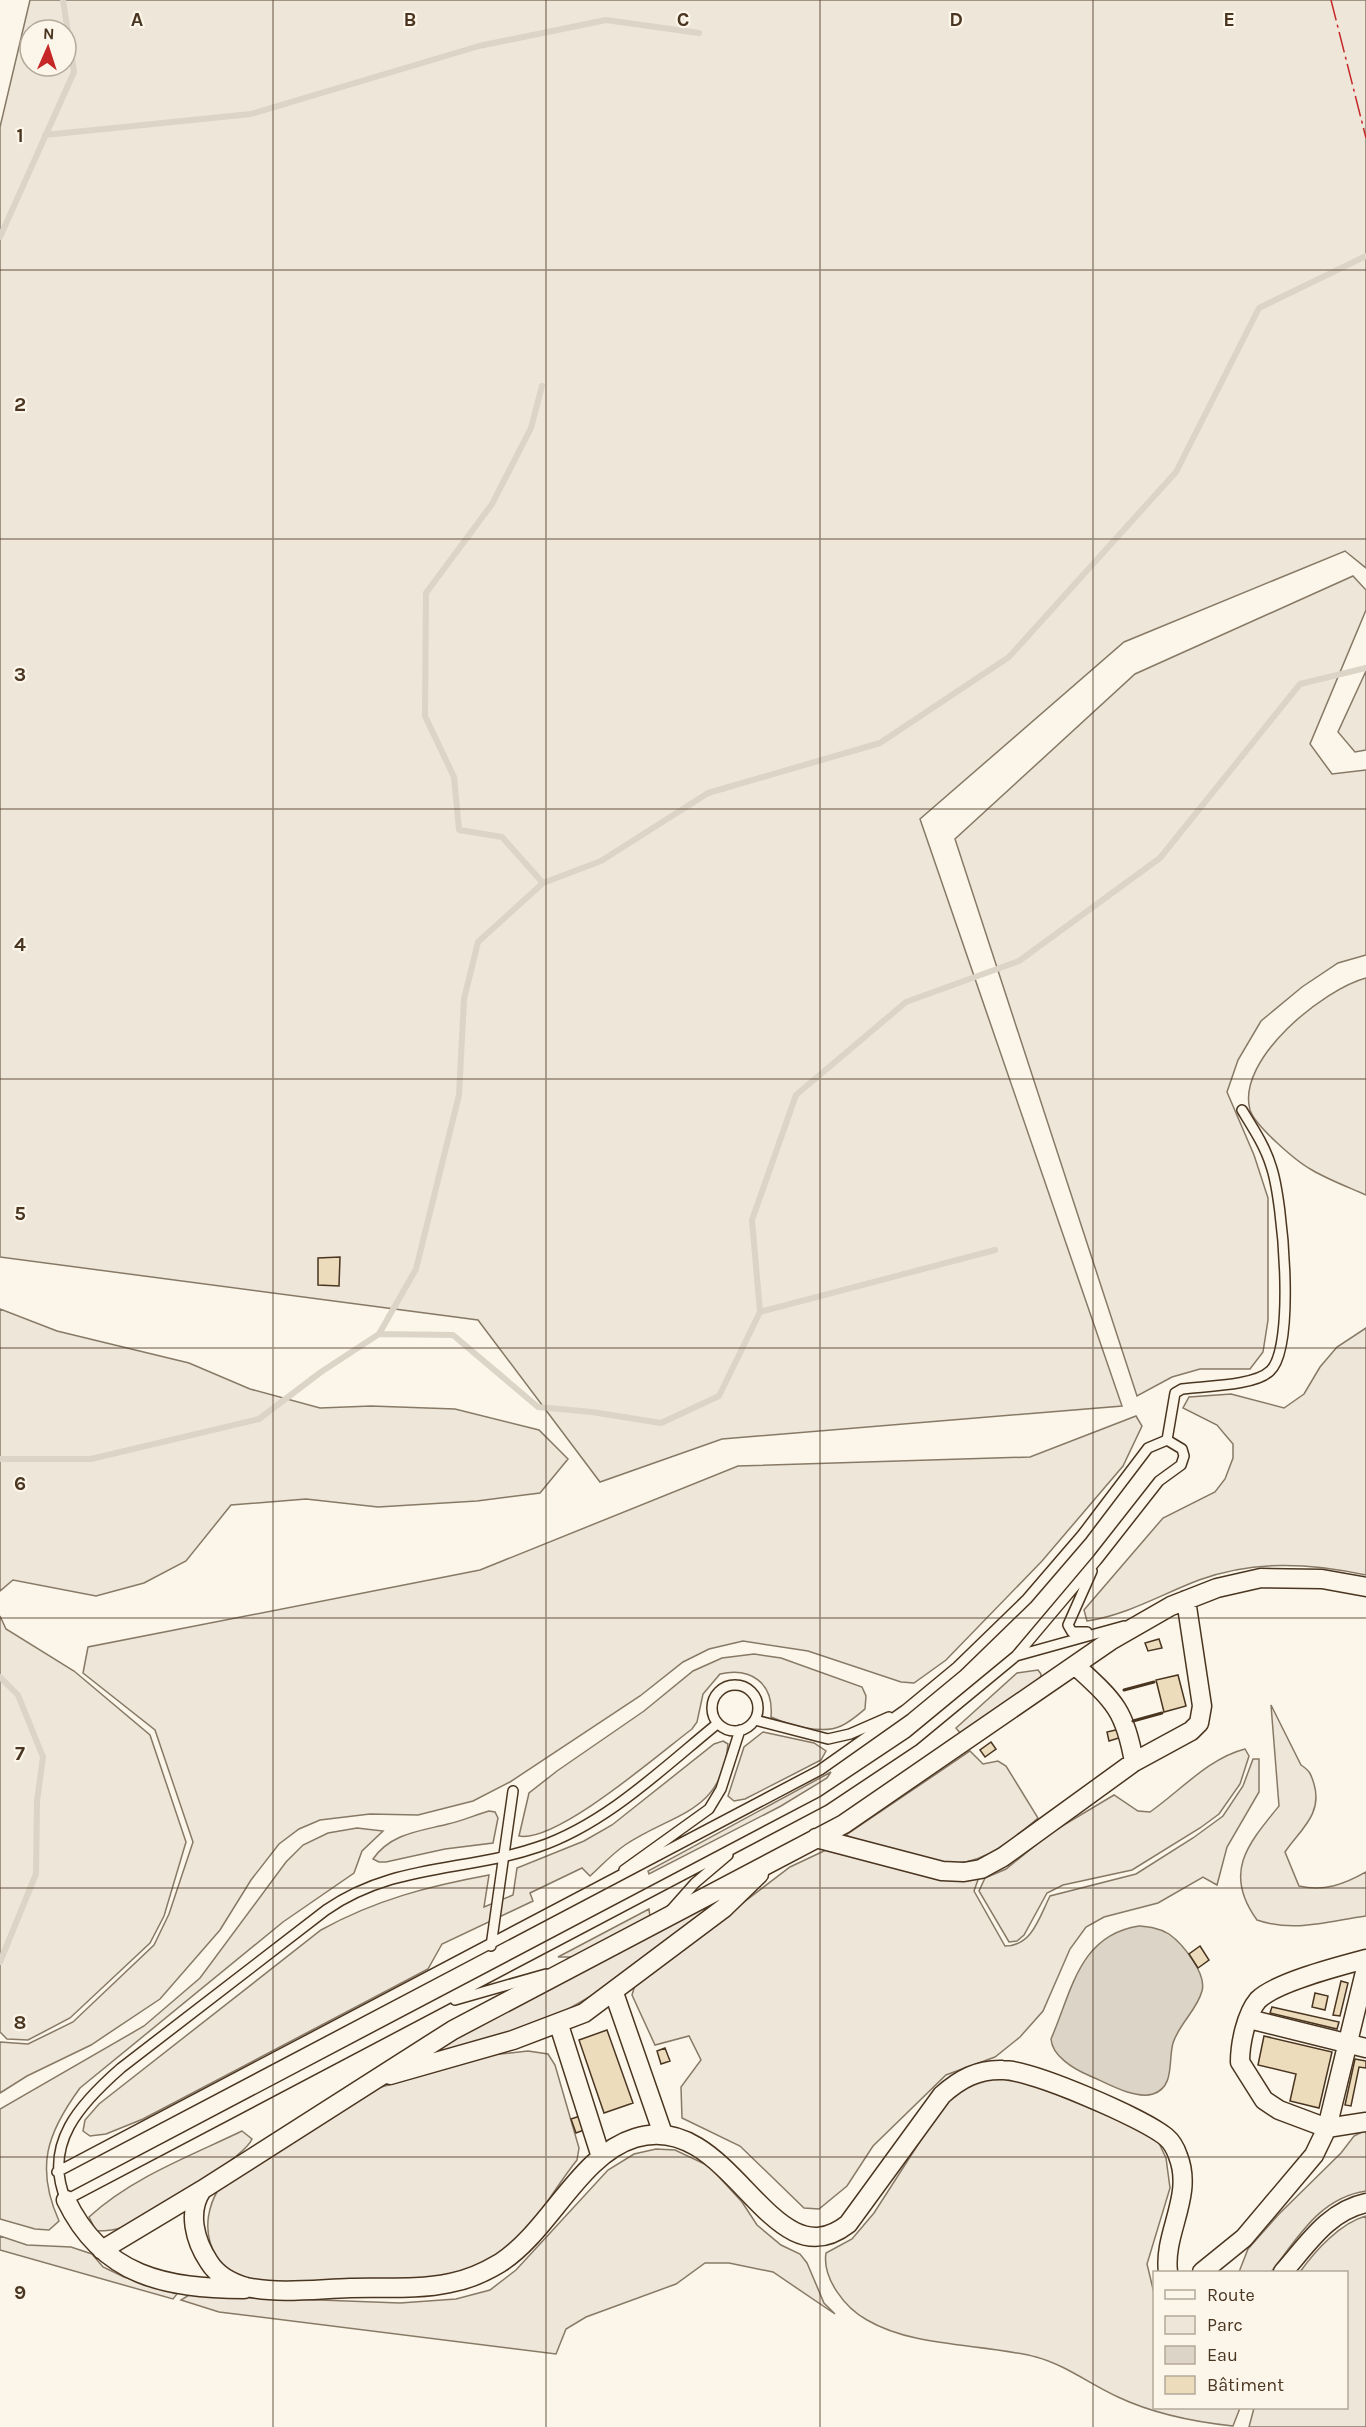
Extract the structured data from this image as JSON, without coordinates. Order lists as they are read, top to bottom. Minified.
{"legend":["Route","Parc","Eau","Bâtiment"],"north":"top","grid":{"columns":["A","B","C","D","E"],"rows":["1","2","3","4","5","6","7","8","9"]}}
